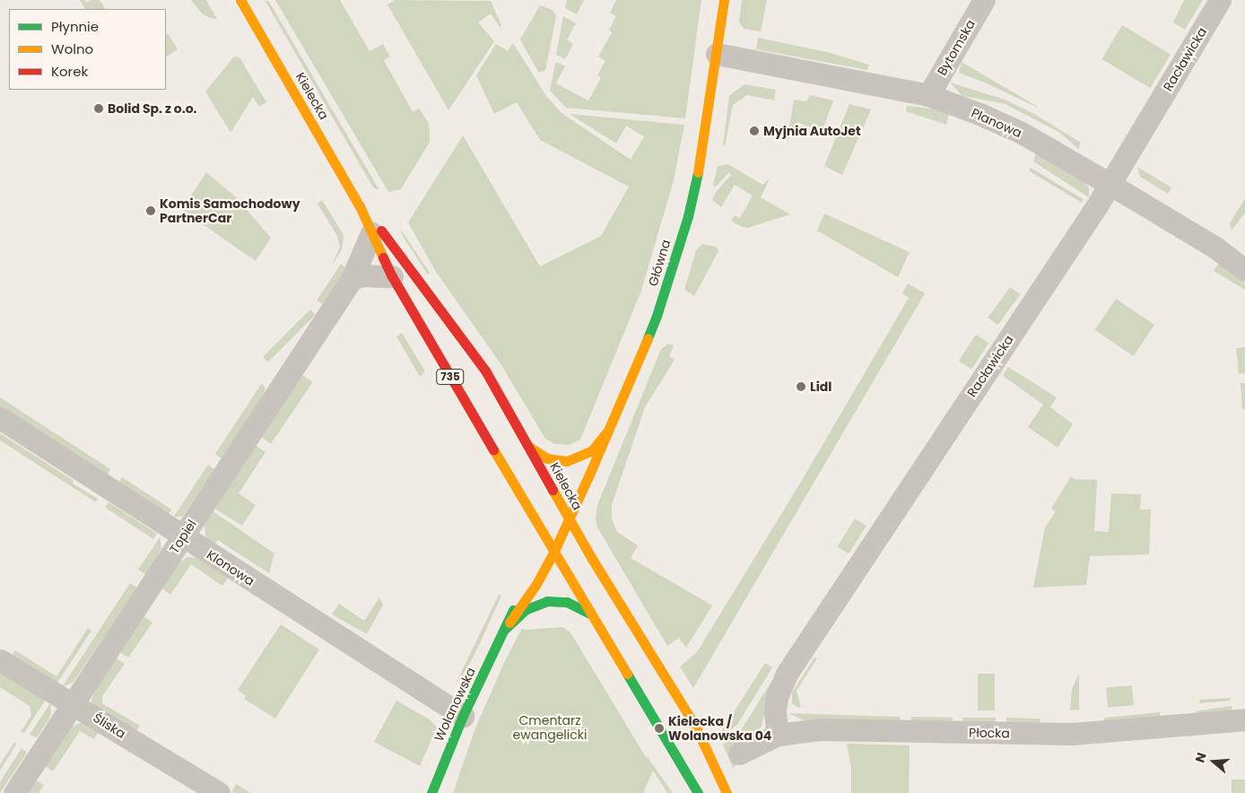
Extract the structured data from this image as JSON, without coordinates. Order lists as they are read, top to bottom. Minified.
{"streets":{"main road":["Kielecka","Główna","735","Wolanowska"],"street":["Bytomska","Racławicka","Planowa","Topiel","Klonowa","Śliska","Płocka"]},"crossings":[["Bytomska","Planowa"],["Racławicka","Planowa"],["Racławicka","Płocka"],["Kielecka","Główna"],["Kielecka","Topiel"],["Kielecka","Wolanowska"],["Planowa","Główna"],["Główna","Wolanowska"],["Topiel","Klonowa"],["Topiel","Śliska"],["Klonowa","Wolanowska"]],"parks":["Cmentarz ewangelicki"],"places":["Bolid Sp. z o.o.","Myjnia AutoJet","Komis Samochodowy PartnerCar","Lidl","Kielecka / Wolanowska 04"],"legend":["Płynnie","Wolno","Korek"],"north":"left"}
